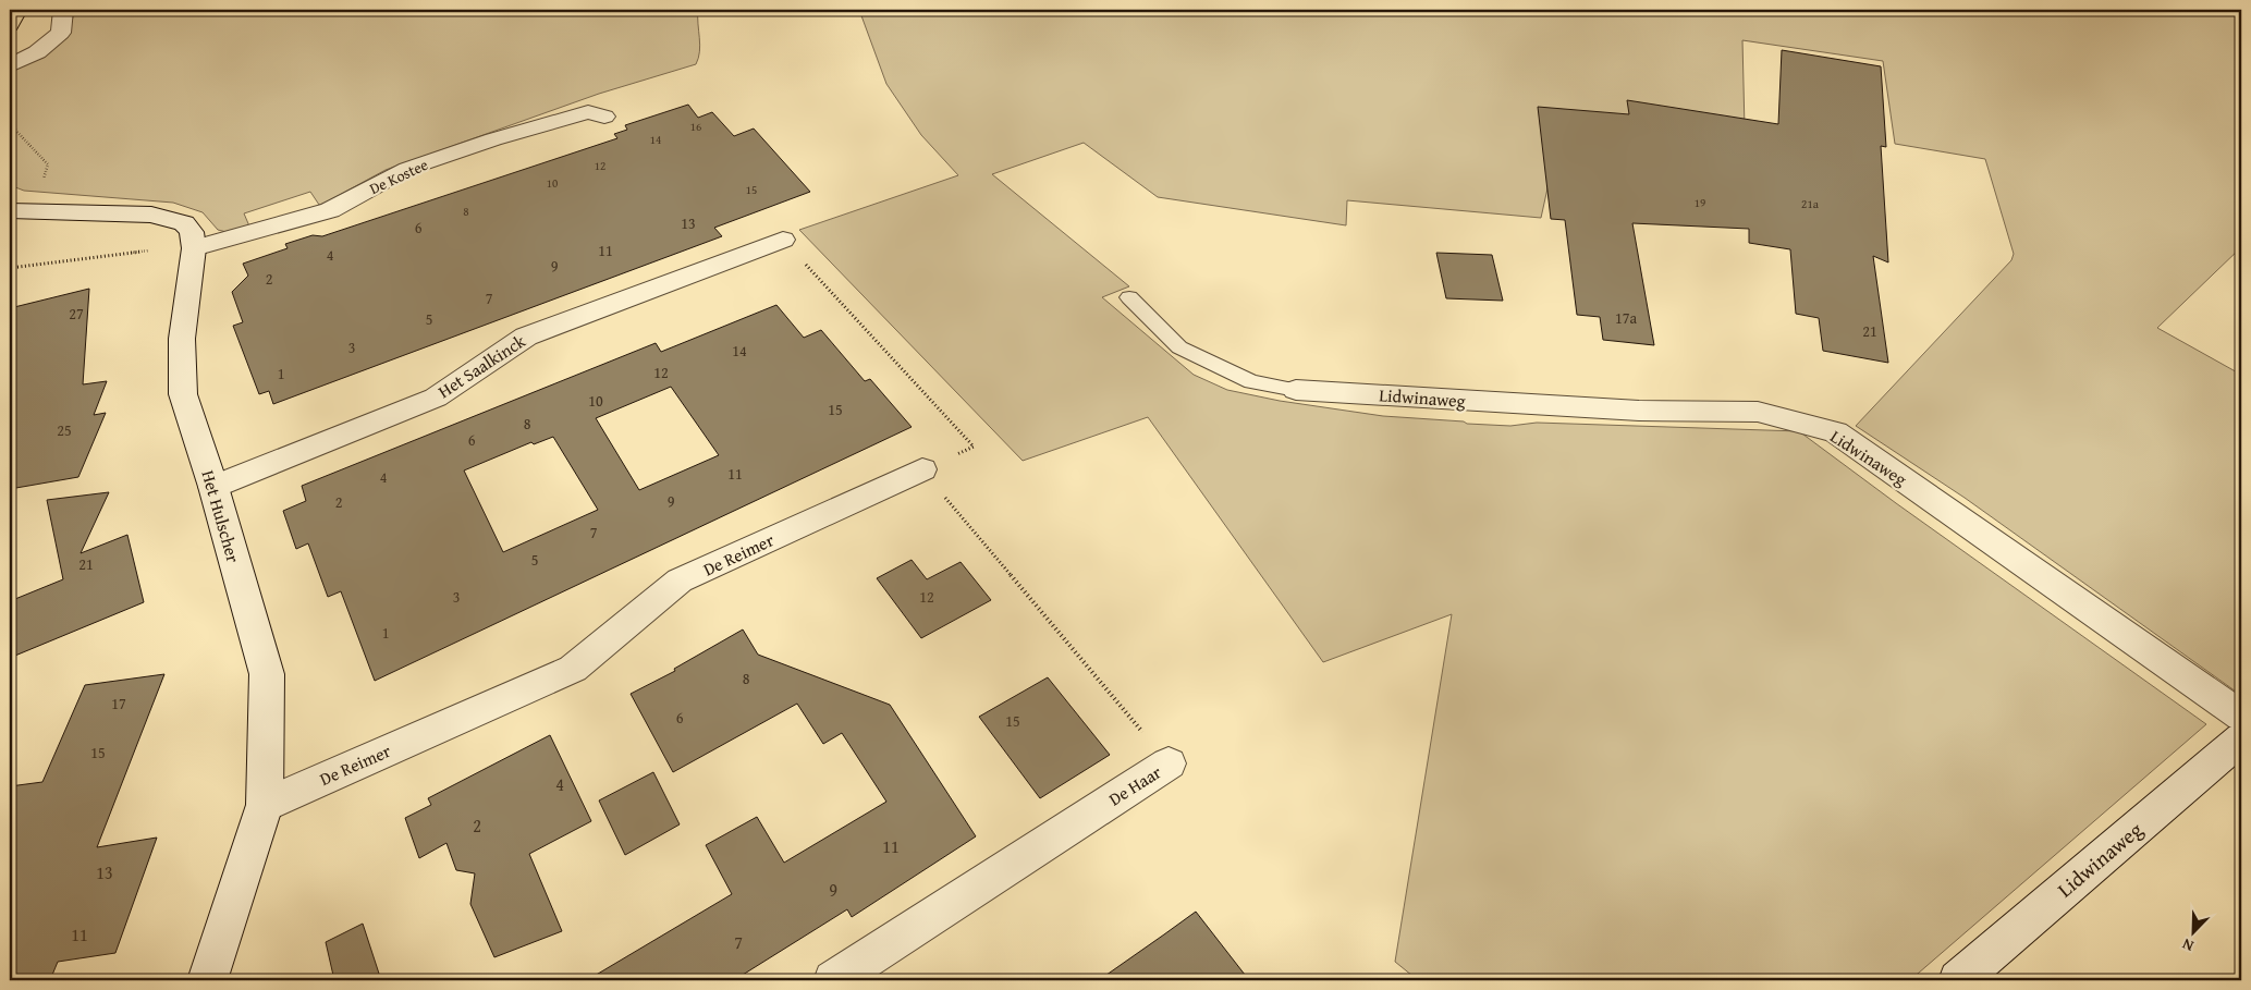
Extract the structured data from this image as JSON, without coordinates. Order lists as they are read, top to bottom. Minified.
{"streets":{"street":["De Kostee","Het Saalkinck","Lidwinaweg","Het Hulscher","De Reimer","De Haar"]},"crossings":[["De Kostee","Het Hulscher"],["Het Saalkinck","Het Hulscher"],["Het Hulscher","De Reimer"],["De Reimer","De Haar"]],"house_numbers":["16","14","12","10","15","19","21a","8","13","6","11","4","9","2","7","27","17a","5","21","3","14","12","1","10","15","8","25","6","11","4","9","2","7","5","21","3","12","1","8","17","6","15","15","4","2","11","13","9","11","7"],"north":"bottom left"}
